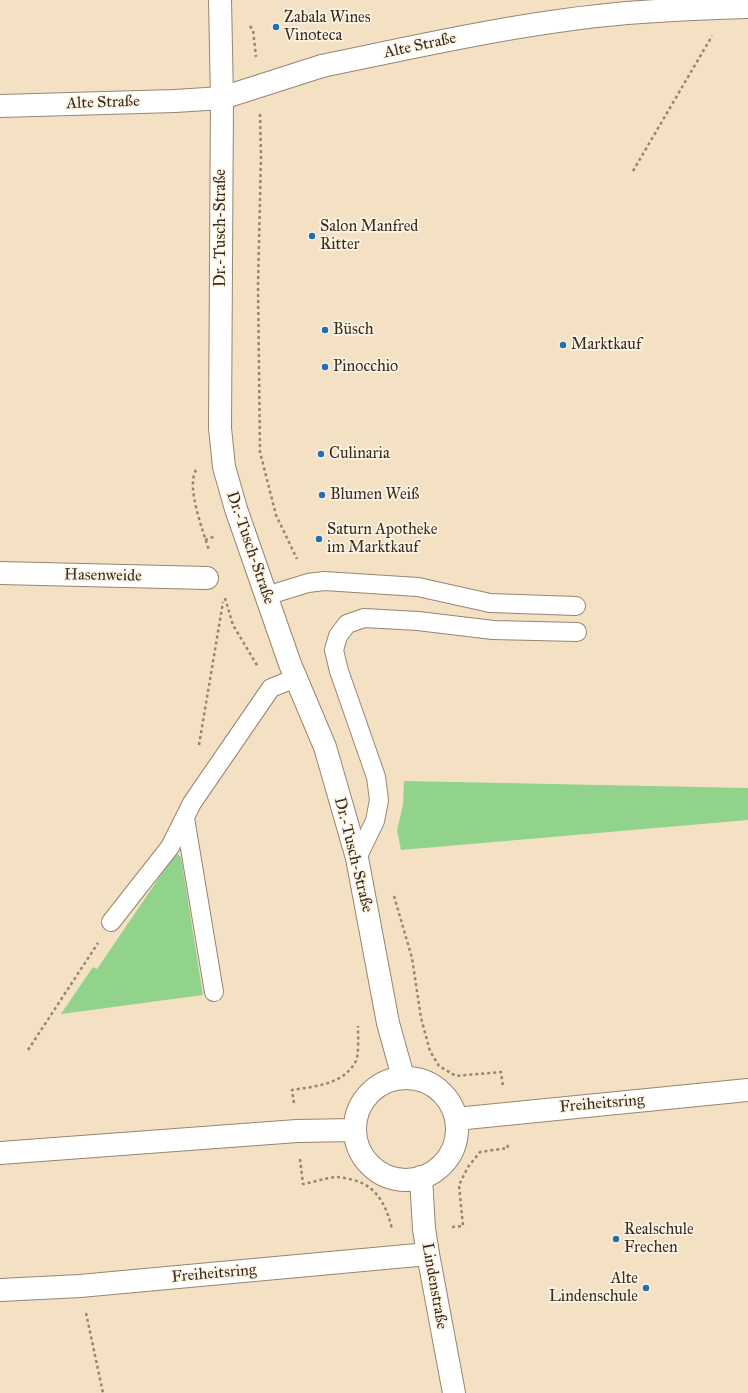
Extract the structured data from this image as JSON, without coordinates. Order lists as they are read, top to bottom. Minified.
{"streets":{"street":["Alte Straße","Dr.-Tusch-Straße","Hasenweide","Freiheitsring","Lindenstraße"]},"crossings":[["Alte Straße","Dr.-Tusch-Straße"],["Dr.-Tusch-Straße","Freiheitsring"],["Dr.-Tusch-Straße","Lindenstraße"],["Freiheitsring","Lindenstraße"]],"places":["Zabala Wines Vinoteca","Salon Manfred Ritter","Büsch","Marktkauf","Pinocchio","Culinaria","Blumen Weiß","Saturn Apotheke im Marktkauf","Realschule Frechen","Alte Lindenschule"]}
